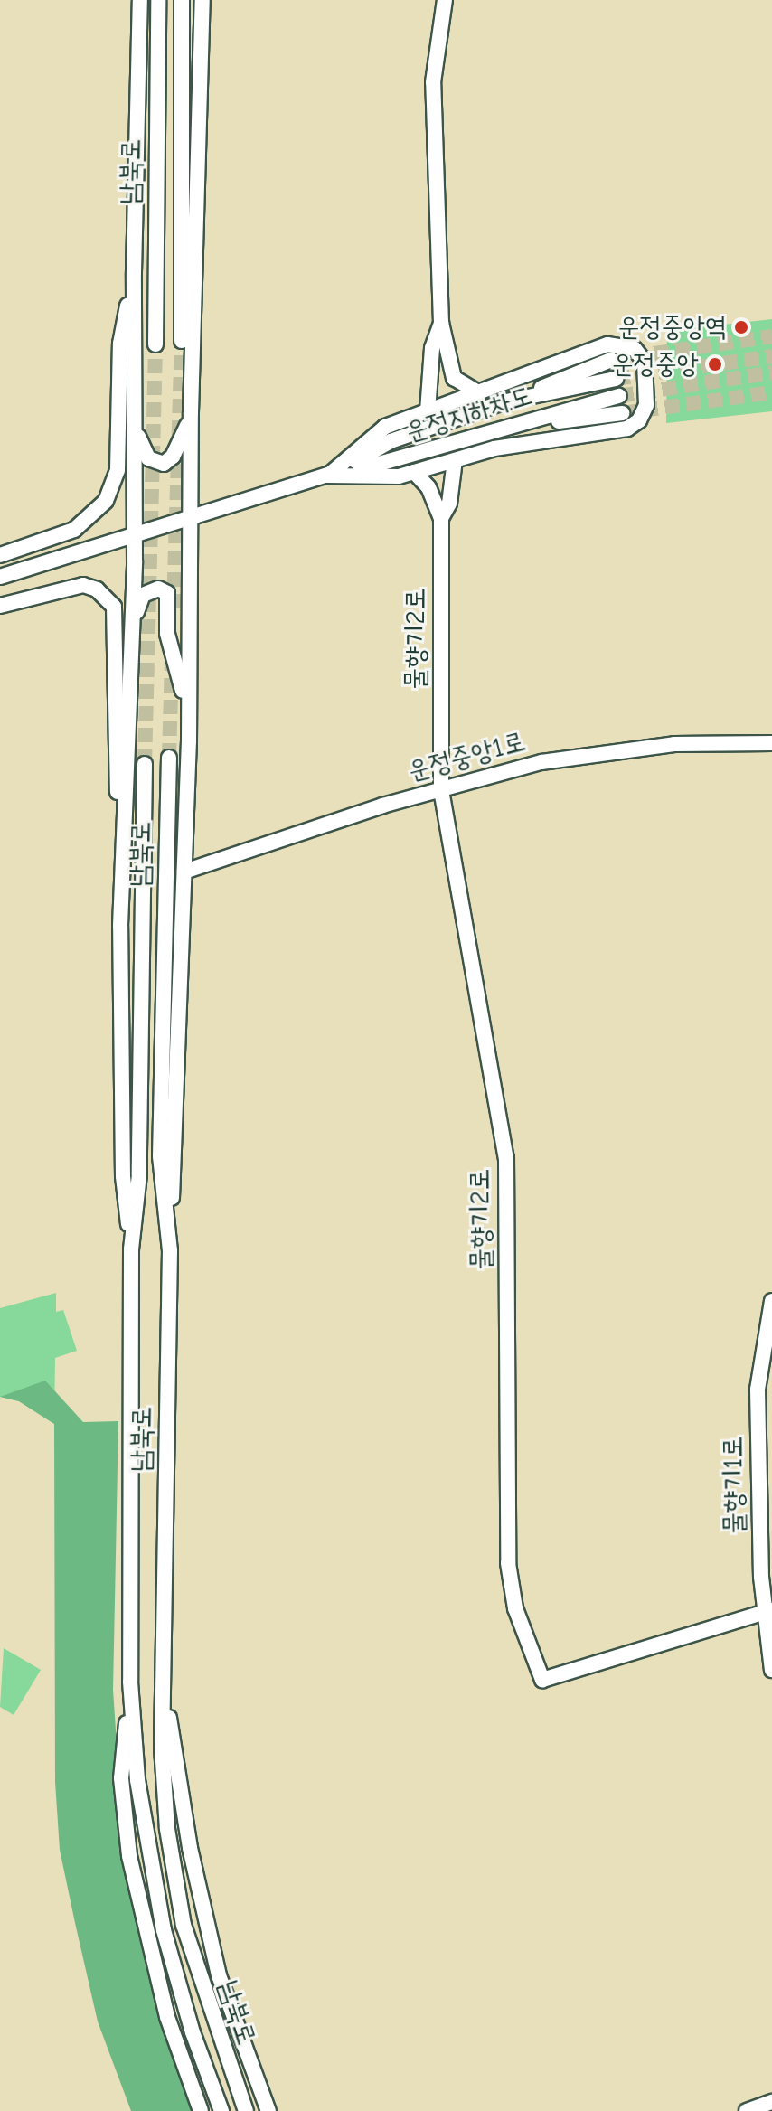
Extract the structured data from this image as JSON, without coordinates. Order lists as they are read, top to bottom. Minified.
{"streets":{"main road":["남북로","운정지하차도","물향기2로","운정중앙1로","물향기1로"]},"crossings":[["물향기2로","운정중앙1로"],["물향기2로","물향기1로"]],"places":["운정중앙역","운정중앙"]}
